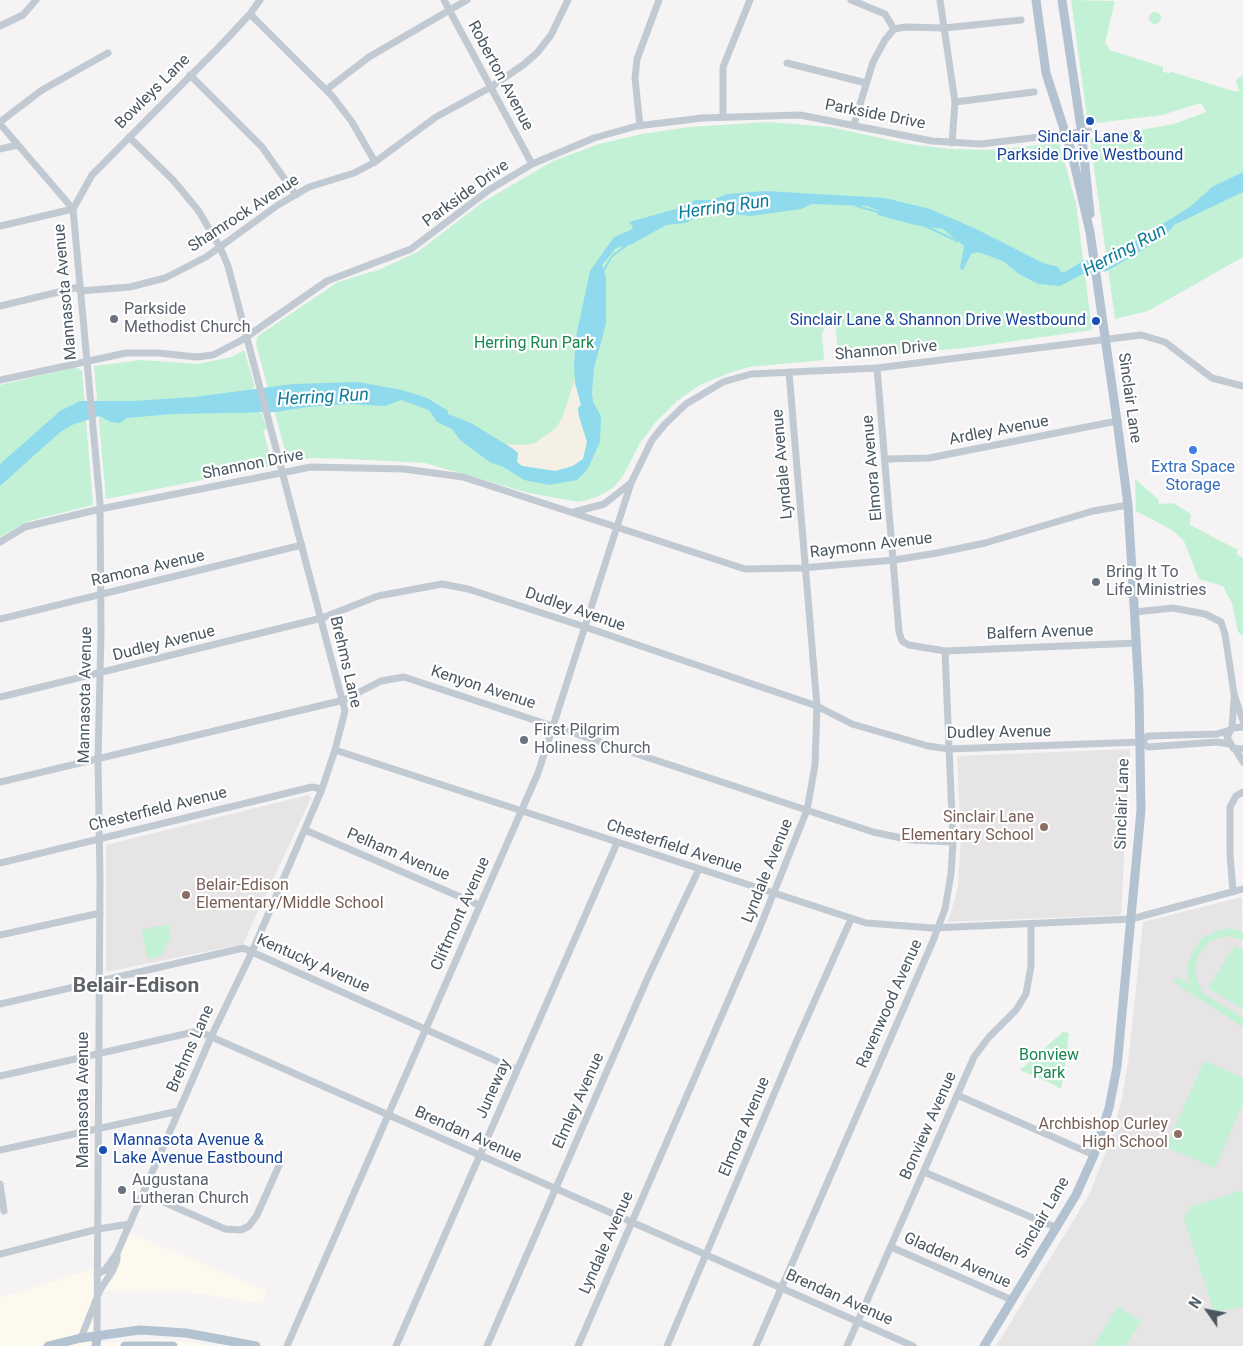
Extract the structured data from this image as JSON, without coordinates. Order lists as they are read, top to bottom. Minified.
{"streets":{"main road":["Sinclair Lane"],"street":["Roberton Avenue","Bowleys Lane","Parkside Drive","Shamrock Avenue","Mannasota Avenue","Shannon Drive","Ardley Avenue","Lyndale Avenue","Elmora Avenue","Raymonn Avenue","Ramona Avenue","Dudley Avenue","Balfern Avenue","Brehms Lane","Kenyon Avenue","Chesterfield Avenue","Pelham Avenue","Cliftmont Avenue","Kentucky Avenue","Ravenwood Avenue","Juneway","Elmley Avenue","Bonview Avenue","Brendan Avenue","Gladden Avenue"]},"crossings":[["Roberton Avenue","Parkside Drive"],["Roberton Avenue","Shamrock Avenue"],["Bowleys Lane","Mannasota Avenue"],["Bowleys Lane","Brehms Lane"],["Parkside Drive","Mannasota Avenue"],["Parkside Drive","Sinclair Lane"],["Parkside Drive","Brehms Lane"],["Shamrock Avenue","Mannasota Avenue"],["Shamrock Avenue","Brehms Lane"],["Mannasota Avenue","Shannon Drive"],["Mannasota Avenue","Ramona Avenue"],["Mannasota Avenue","Dudley Avenue"],["Mannasota Avenue","Brehms Lane"],["Mannasota Avenue","Kenyon Avenue"],["Mannasota Avenue","Chesterfield Avenue"],["Mannasota Avenue","Kentucky Avenue"],["Mannasota Avenue","Brendan Avenue"],["Shannon Drive","Sinclair Lane"],["Shannon Drive","Lyndale Avenue"],["Shannon Drive","Elmora Avenue"],["Shannon Drive","Raymonn Avenue"],["Shannon Drive","Brehms Lane"],["Shannon Drive","Cliftmont Avenue"],["Sinclair Lane","Ardley Avenue"],["Sinclair Lane","Raymonn Avenue"],["Sinclair Lane","Dudley Avenue"],["Sinclair Lane","Balfern Avenue"],["Sinclair Lane","Chesterfield Avenue"],["Sinclair Lane","Gladden Avenue"],["Ardley Avenue","Elmora Avenue"],["Lyndale Avenue","Raymonn Avenue"],["Lyndale Avenue","Dudley Avenue"],["Lyndale Avenue","Kenyon Avenue"],["Lyndale Avenue","Chesterfield Avenue"],["Lyndale Avenue","Brendan Avenue"],["Elmora Avenue","Raymonn Avenue"],["Elmora Avenue","Balfern Avenue"],["Elmora Avenue","Chesterfield Avenue"],["Elmora Avenue","Ravenwood Avenue"],["Elmora Avenue","Brendan Avenue"],["Raymonn Avenue","Cliftmont Avenue"],["Ramona Avenue","Brehms Lane"],["Dudley Avenue","Brehms Lane"],["Dudley Avenue","Cliftmont Avenue"],["Dudley Avenue","Ravenwood Avenue"],["Balfern Avenue","Ravenwood Avenue"],["Brehms Lane","Kenyon Avenue"],["Brehms Lane","Chesterfield Avenue"],["Brehms Lane","Pelham Avenue"],["Brehms Lane","Kentucky Avenue"],["Brehms Lane","Brendan Avenue"],["Kenyon Avenue","Cliftmont Avenue"],["Kenyon Avenue","Ravenwood Avenue"],["Chesterfield Avenue","Cliftmont Avenue"],["Chesterfield Avenue","Ravenwood Avenue"],["Chesterfield Avenue","Juneway"],["Chesterfield Avenue","Elmley Avenue"],["Chesterfield Avenue","Bonview Avenue"],["Pelham Avenue","Cliftmont Avenue"],["Cliftmont Avenue","Kentucky Avenue"],["Cliftmont Avenue","Brendan Avenue"],["Kentucky Avenue","Juneway"],["Ravenwood Avenue","Brendan Avenue"],["Juneway","Brendan Avenue"],["Elmley Avenue","Brendan Avenue"],["Bonview Avenue","Brendan Avenue"],["Bonview Avenue","Gladden Avenue"]],"districts":["Belair-Edison"],"water":["Herring Run"],"parks":["Herring Run Park","Bonview Park"],"places":["Sinclair Lane & Parkside Drive Westbound","Parkside Methodist Church","Sinclair Lane & Shannon Drive Westbound","Extra Space Storage","Bring It To Life Ministries","First Pilgrim Holiness Church","Sinclair Lane Elementary School","Belair-Edison Elementary/Middle School","Archbishop Curley High School","Mannasota Avenue & Lake Avenue Eastbound","Augustana Lutheran Church"],"north":"top left"}
